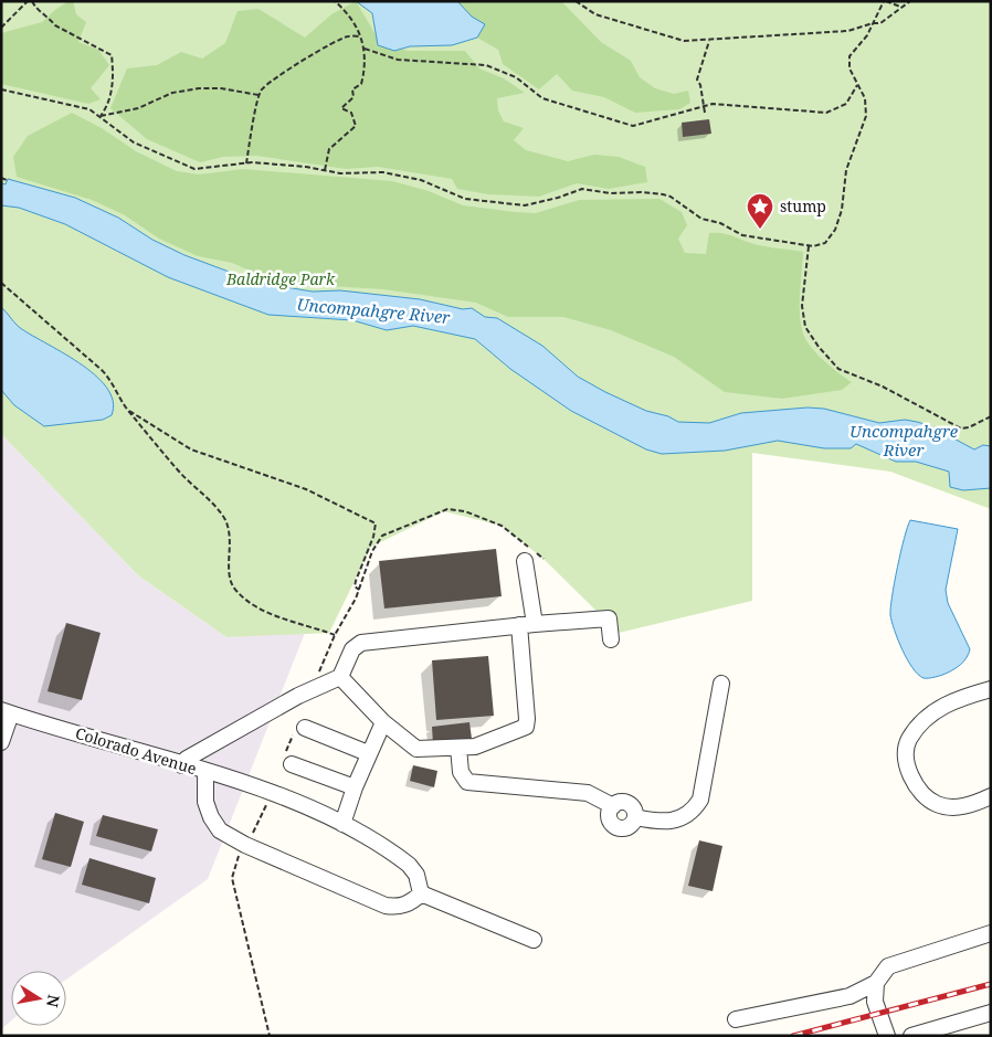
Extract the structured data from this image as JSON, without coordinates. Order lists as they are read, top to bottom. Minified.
{"streets":{"street":["Colorado Avenue"]},"water":["Uncompahgre River"],"parks":["Baldridge Park"],"places":{"place":["stump"]},"north":"right"}
